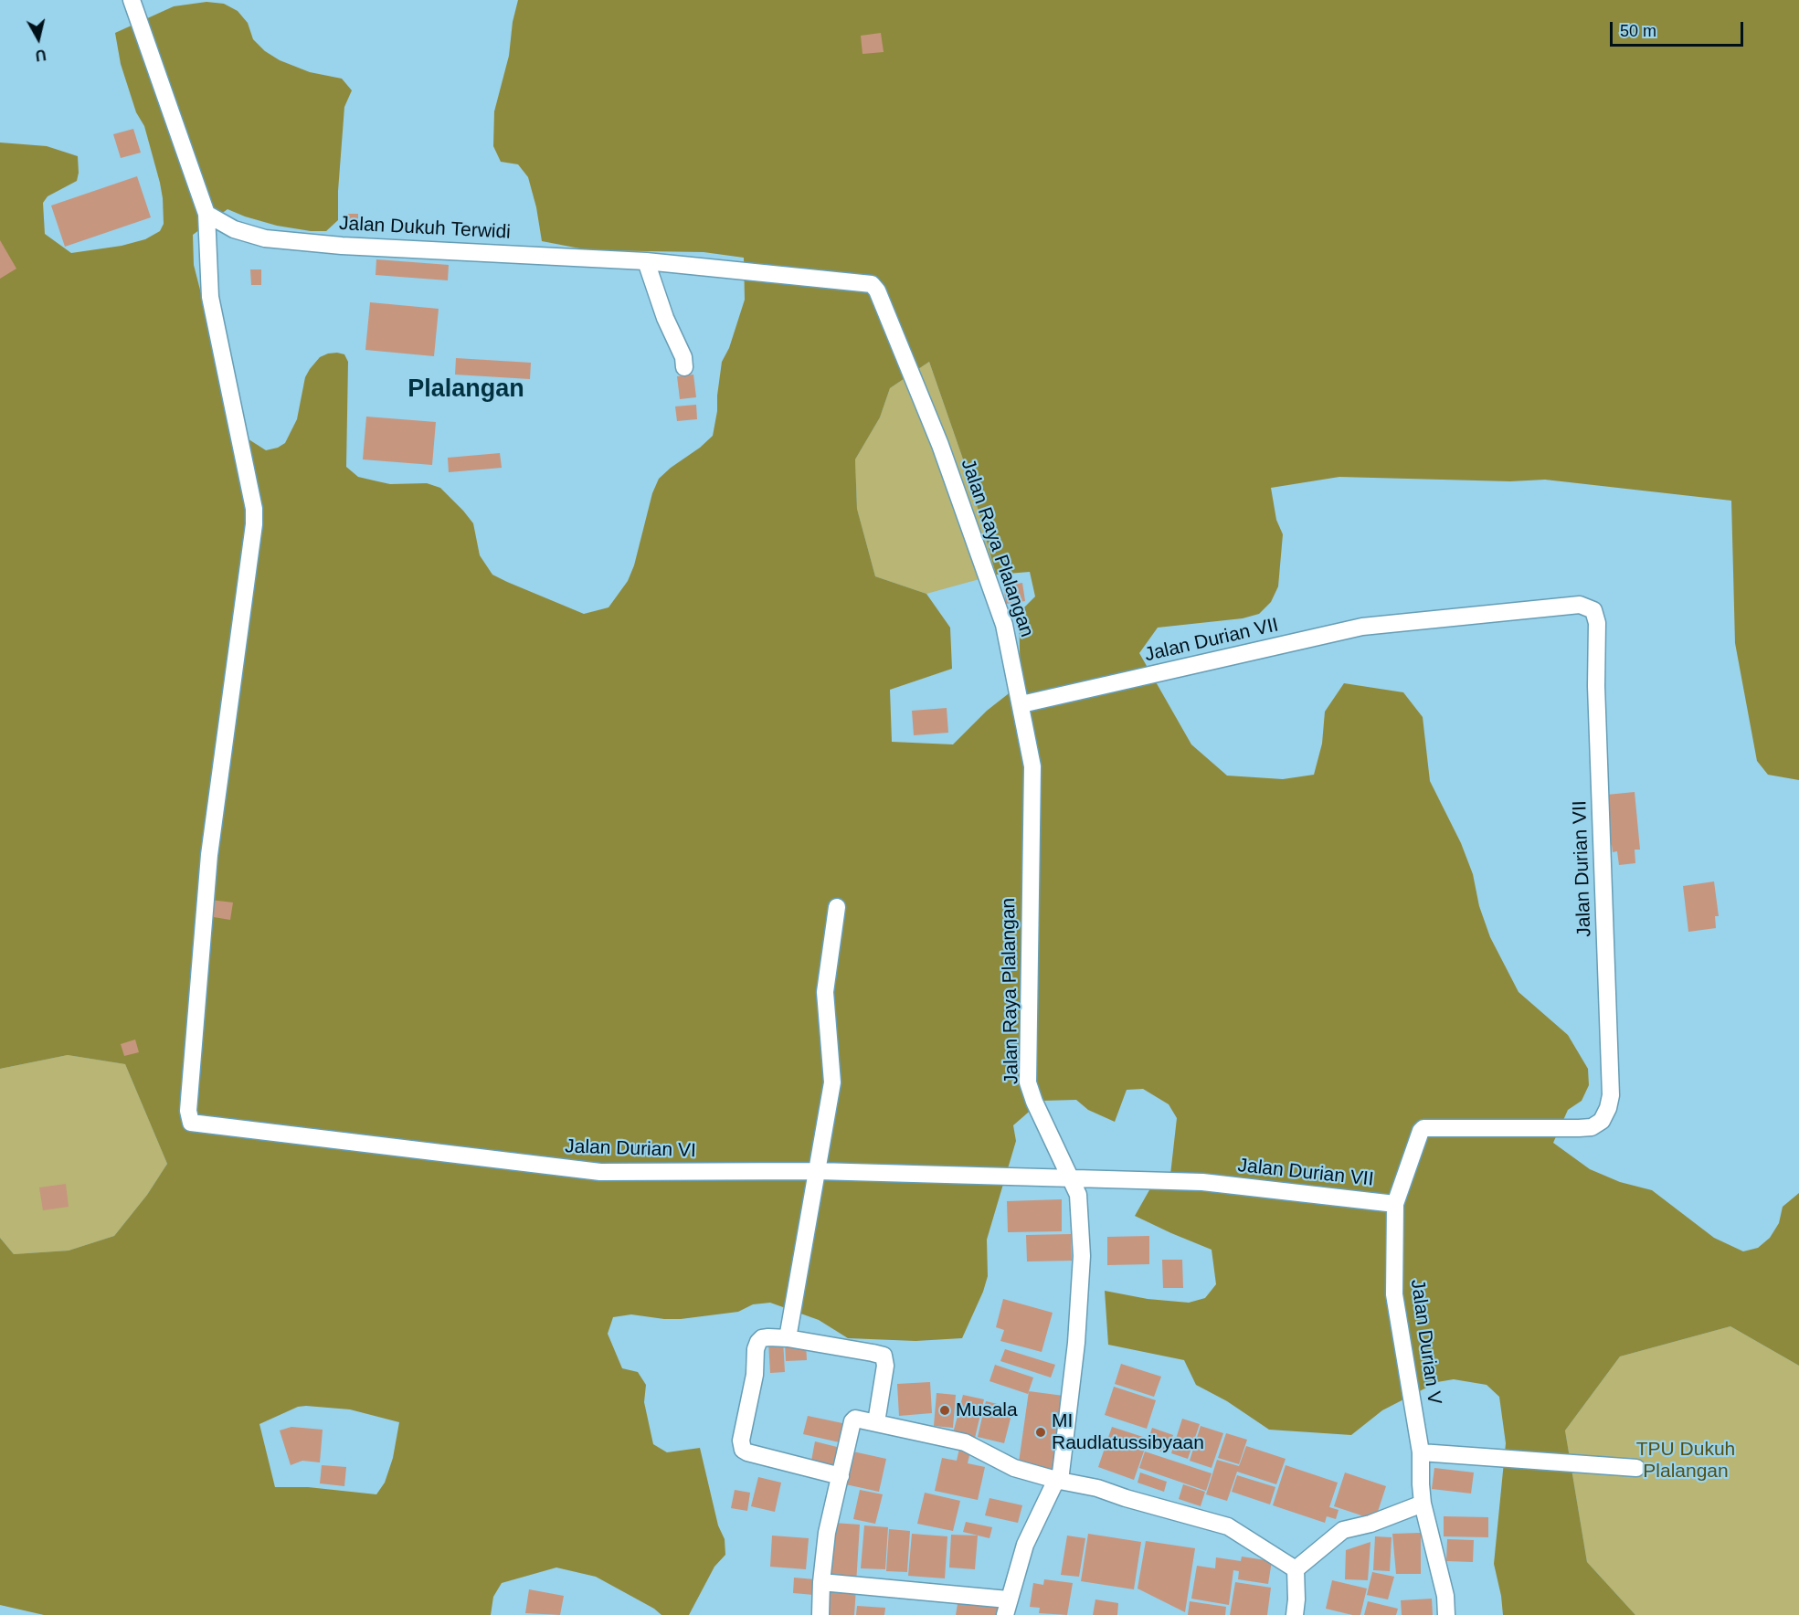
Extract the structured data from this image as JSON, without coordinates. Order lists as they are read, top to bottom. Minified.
{"streets":{"street":["Jalan Dukuh Terwidi","Jalan Raya Plalangan","Jalan Durian VII","Jalan Durian VI","Jalan Durian V"]},"crossings":[["Jalan Dukuh Terwidi","Jalan Raya Plalangan"],["Jalan Dukuh Terwidi","Jalan Durian VI"],["Jalan Raya Plalangan","Jalan Durian VII"],["Jalan Raya Plalangan","Jalan Durian VI"],["Jalan Durian VII","Jalan Durian VI"],["Jalan Durian VII","Jalan Durian V"]],"districts":["Plalangan"],"parks":["TPU Dukuh Plalangan"],"places":["Musala","MI Raudlatussibyaan"],"scale_bar":"50 m","north":"bottom"}
